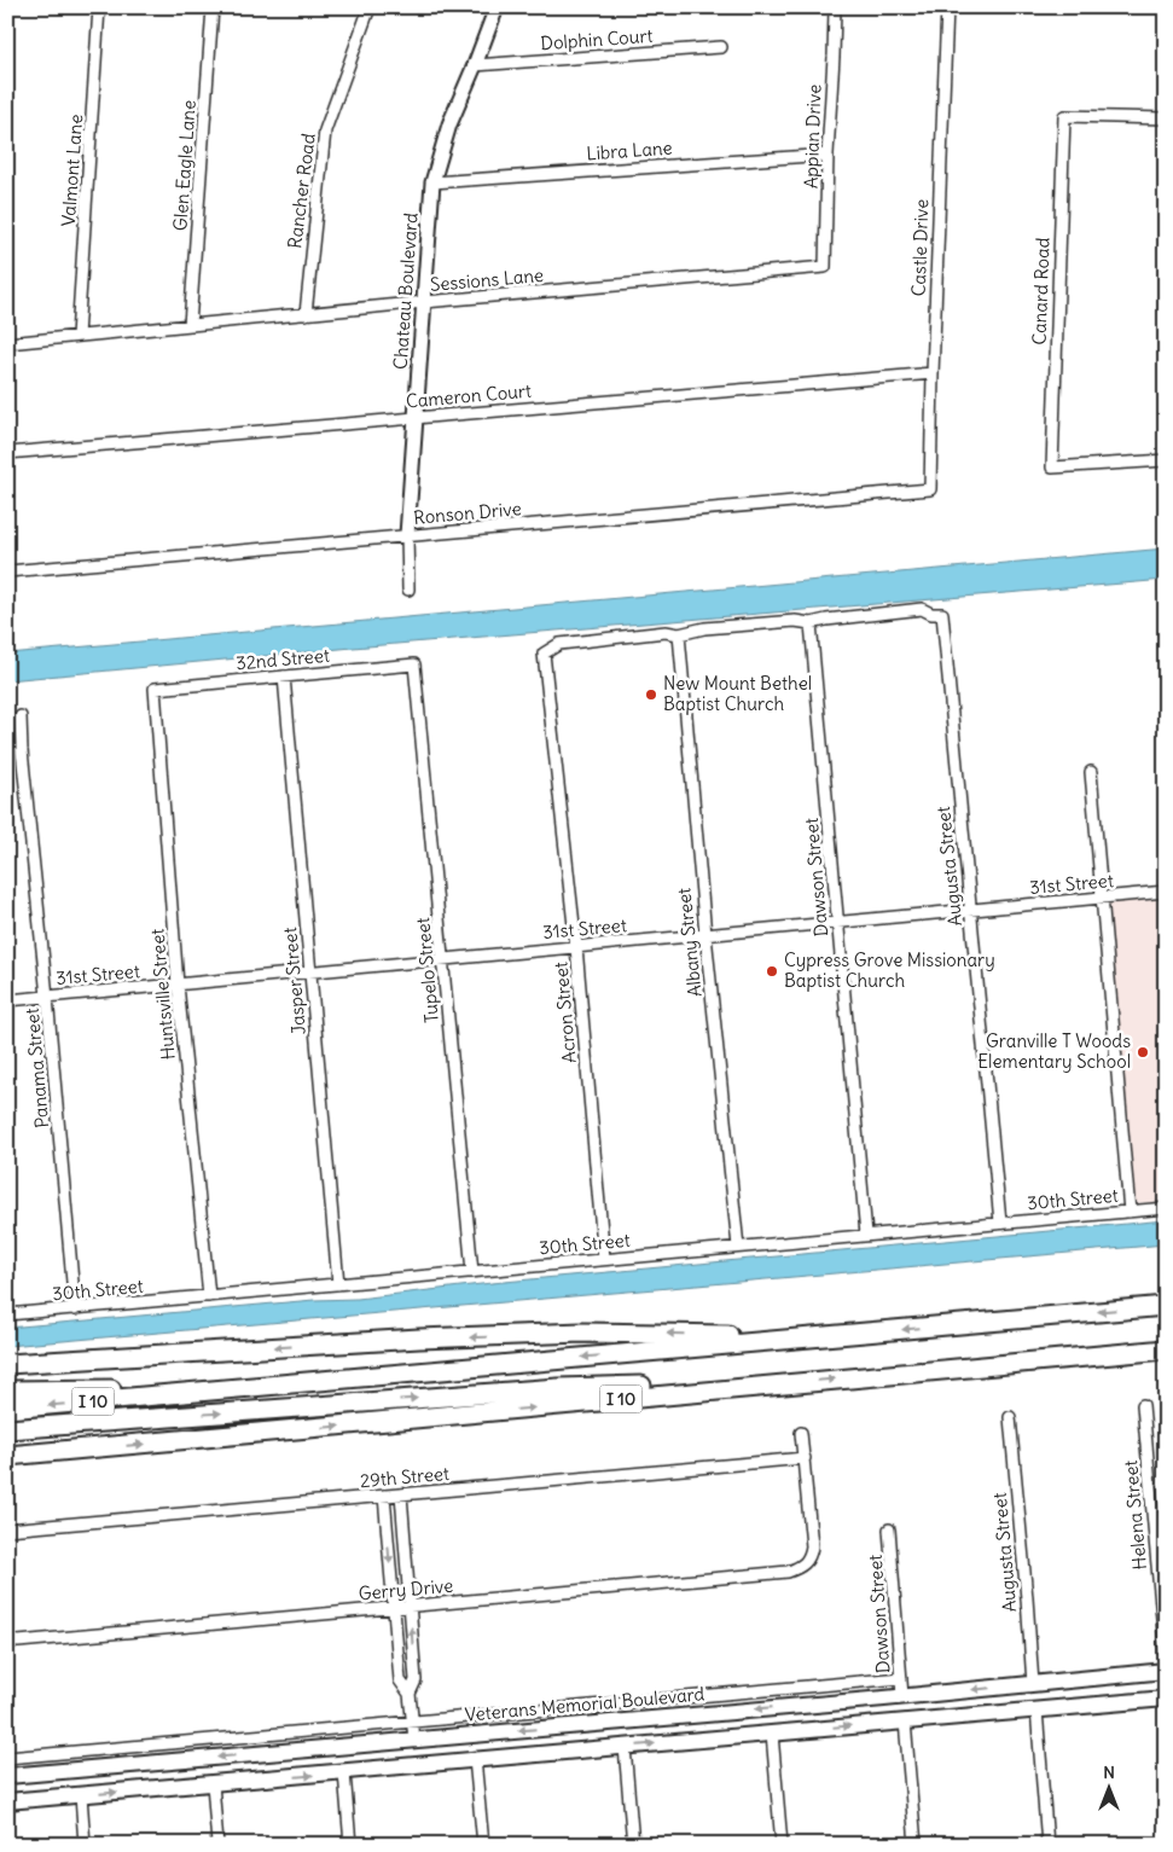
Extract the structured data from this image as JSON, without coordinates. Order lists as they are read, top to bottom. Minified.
{"streets":{"highway":["I 10"],"main road":["Veterans Memorial Boulevard"],"street":["Dolphin Court","Appian Drive","Libra Lane","Glen Eagle Lane","Valmont Lane","Rancher Road","Castle Drive","Sessions Lane","Chateau Boulevard","Canard Road","Cameron Court","Ronson Drive","32nd Street","Augusta Street","Dawson Street","31st Street","Albany Street","Tupelo Street","Jasper Street","Huntsville Street","Acron Street","Panama Street","30th Street","29th Street","Helena Street","Gerry Drive"]},"crossings":[["Dolphin Court","Chateau Boulevard"],["Appian Drive","Libra Lane"],["Appian Drive","Sessions Lane"],["Libra Lane","Chateau Boulevard"],["Glen Eagle Lane","Sessions Lane"],["Valmont Lane","Sessions Lane"],["Rancher Road","Sessions Lane"],["Castle Drive","Cameron Court"],["Castle Drive","Ronson Drive"],["Sessions Lane","Chateau Boulevard"],["Chateau Boulevard","Cameron Court"],["Chateau Boulevard","Ronson Drive"],["32nd Street","Tupelo Street"],["32nd Street","Jasper Street"],["32nd Street","Huntsville Street"],["Augusta Street","Dawson Street"],["Augusta Street","31st Street"],["Augusta Street","30th Street"],["Augusta Street","Veterans Memorial Boulevard"],["Dawson Street","31st Street"],["Dawson Street","30th Street"],["Dawson Street","Veterans Memorial Boulevard"],["31st Street","Albany Street"],["31st Street","Tupelo Street"],["31st Street","Jasper Street"],["31st Street","Huntsville Street"],["31st Street","Acron Street"],["31st Street","Panama Street"],["Albany Street","Acron Street"],["Albany Street","30th Street"],["Tupelo Street","30th Street"],["Jasper Street","30th Street"],["Huntsville Street","30th Street"],["Acron Street","30th Street"],["Panama Street","30th Street"],["29th Street","Gerry Drive"]],"places":["New Mount Bethel Baptist Church","Cypress Grove Missionary Baptist Church","Granville T Woods Elementary School"],"north":"top"}
